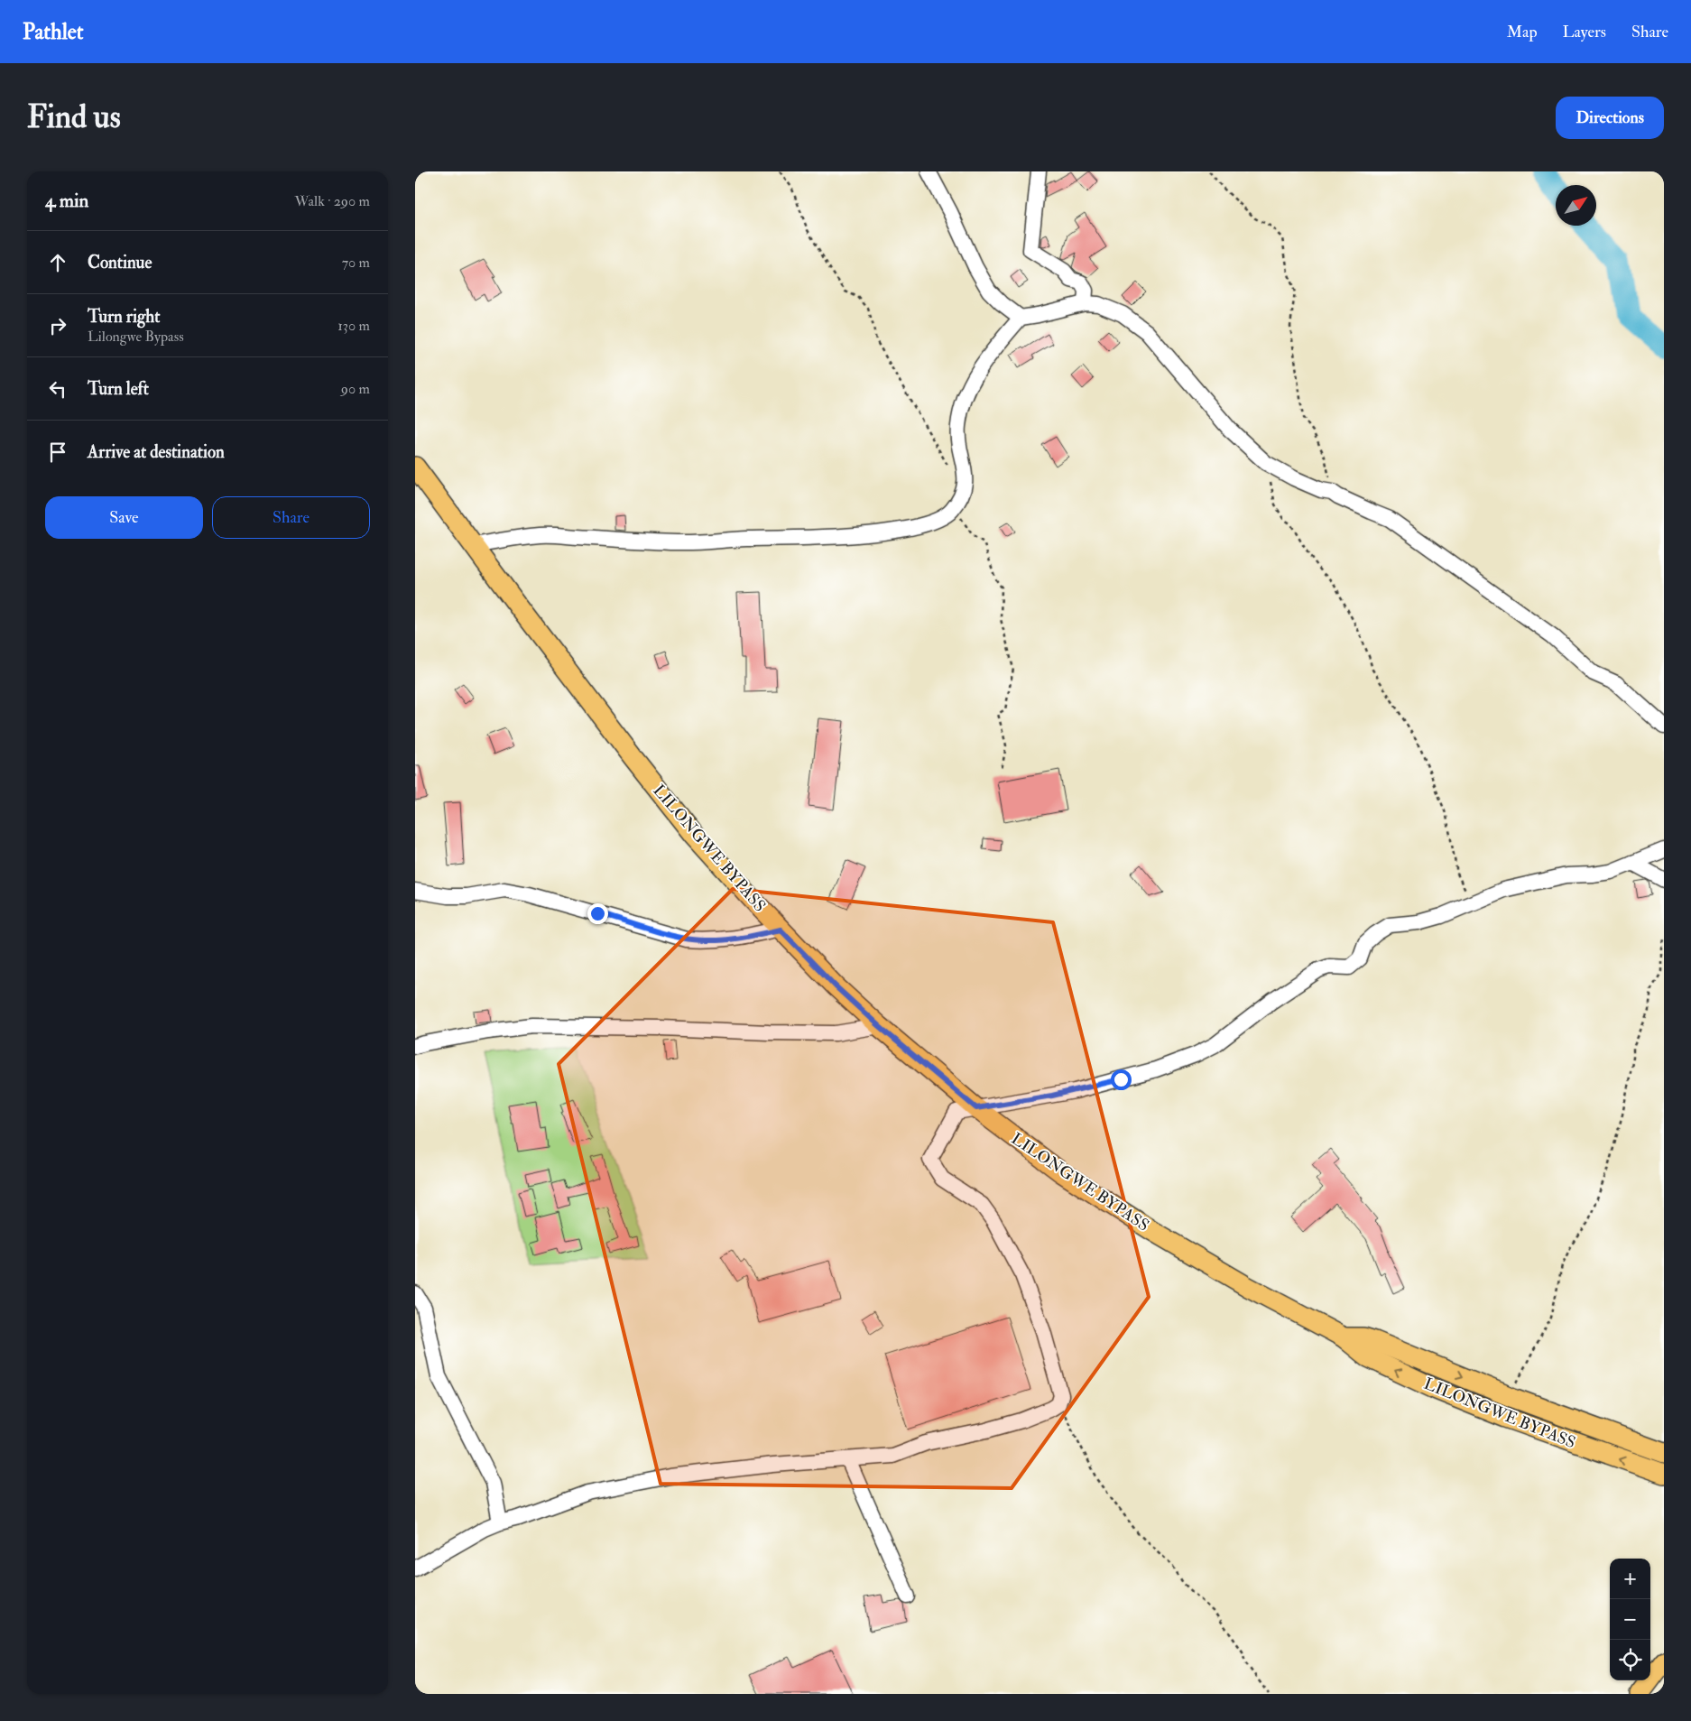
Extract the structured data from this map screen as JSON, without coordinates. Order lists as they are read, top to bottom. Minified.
{"streets":{"main road":["LILONGWE BYPASS"]},"north":"top right","page":{"header":"Pathlet","nav":["Map","Layers","Share"],"buttons":["Directions",["Save","Share"]],"title":"Find us","heading":["4 min","Walk · 290 m"],"list":[["Continue","70 m"],["Turn right","Lilongwe Bypass","130 m"],["Turn left","90 m"],"Arrive at destination"],"map_buttons":["+","−"]}}
